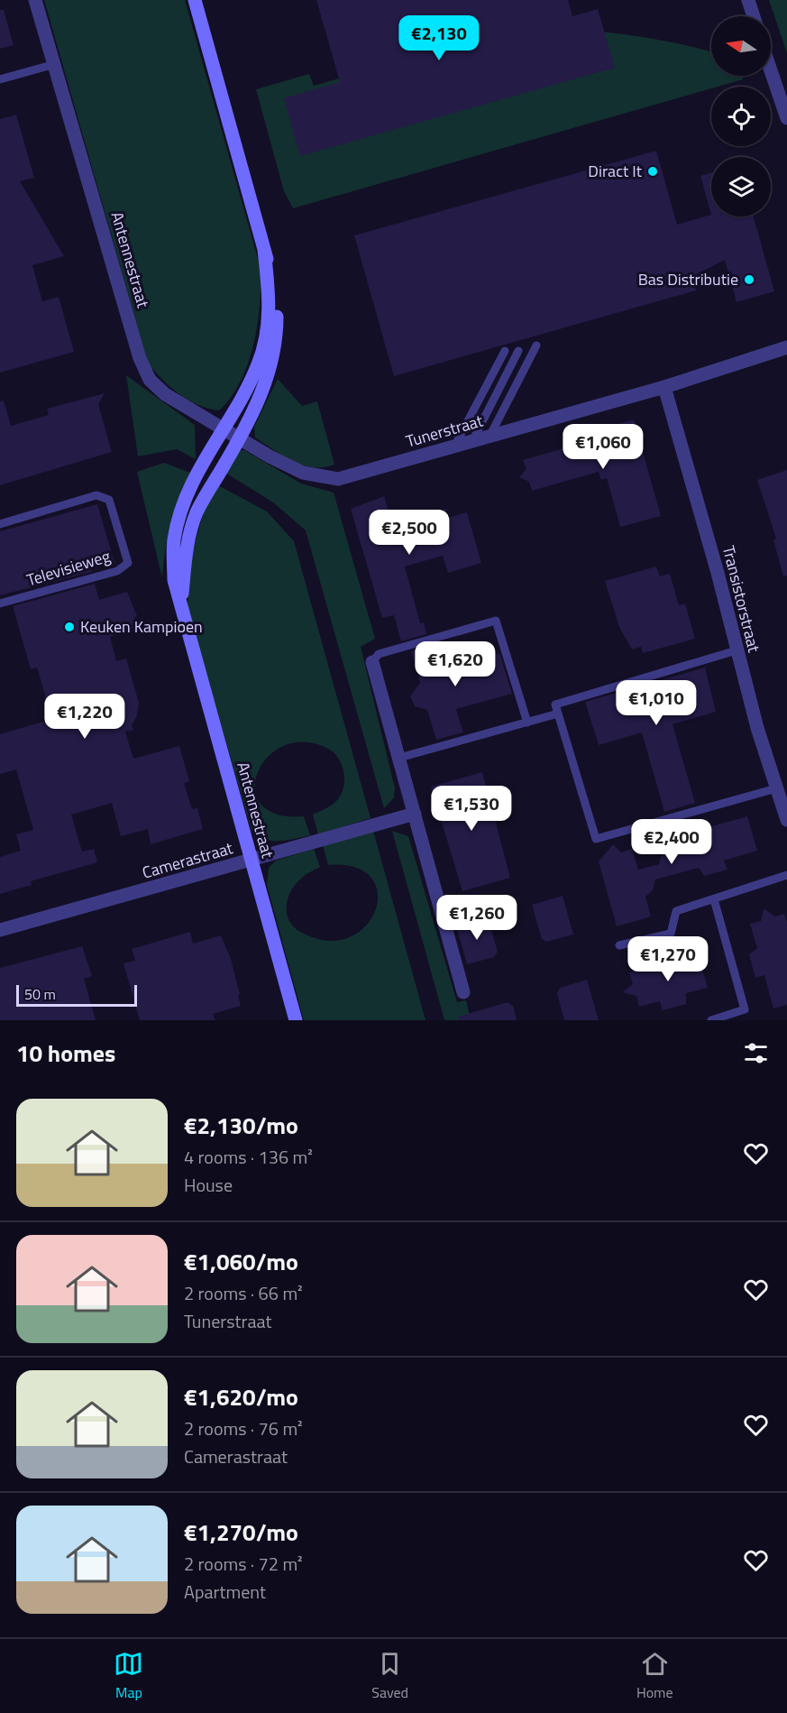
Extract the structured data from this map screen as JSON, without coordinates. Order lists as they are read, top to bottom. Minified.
{"streets":{"street":["Antennestraat","Tunerstraat","Transistorstraat","Camerastraat"],"lane":["Televisieweg"]},"crossings":[["Antennestraat","Tunerstraat"],["Antennestraat","Camerastraat"],["Tunerstraat","Transistorstraat"]],"places":["Diract It","Bas Distributie","Keuken Kampioen"],"scale_bar":"50 m","north":"left","page":{"price":["€2,130","€1,060","€2,500","€1,620","€1,010","€1,220","€1,530","€2,400","€1,260","€1,270"],"scale":"50 m","heading":"10 homes","list":[{"name":"€2,130/mo","note":"4 rooms · 136 m² · House"},{"name":"€1,060/mo","note":"2 rooms · 66 m² · Tunerstraat"},{"name":"€1,620/mo","note":"2 rooms · 76 m² · Camerastraat"},{"name":"€1,270/mo","note":"2 rooms · 72 m² · Apartment"}],"tabs":["Map","Saved","Home"]}}
